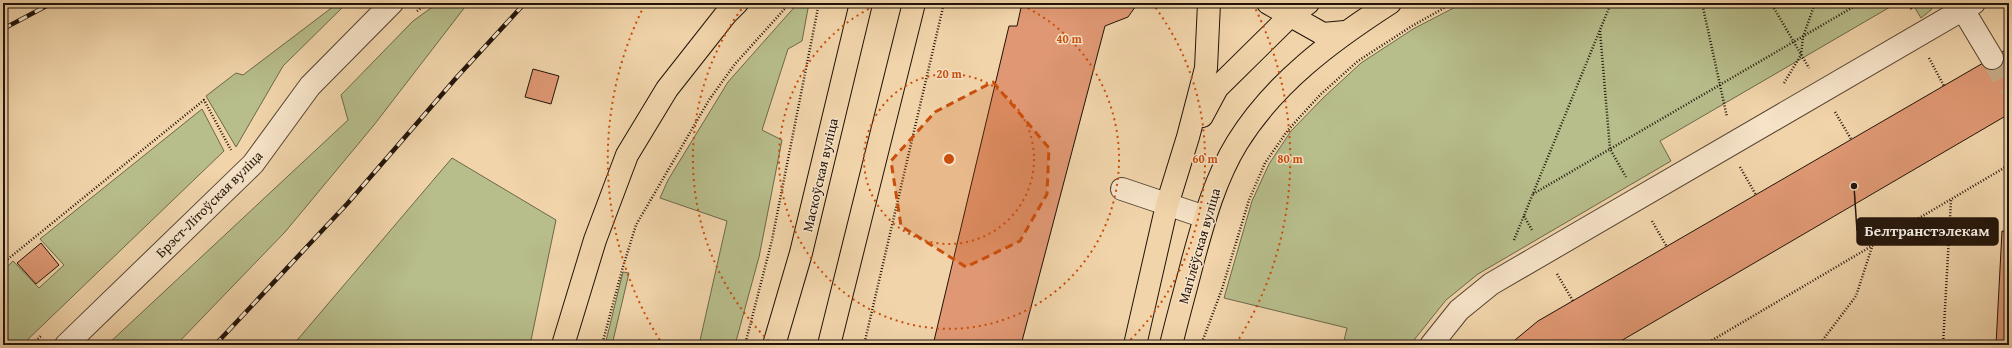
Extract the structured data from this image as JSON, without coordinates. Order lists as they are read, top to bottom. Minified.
{"streets":{"main road":["Маскоўская вуліца","Магілёўская вуліца"],"street":["Брэст-Літоўская вуліца"]},"places":["Белтранстэлекам"],"rings":["40 m","20 m","60 m","80 m"]}
